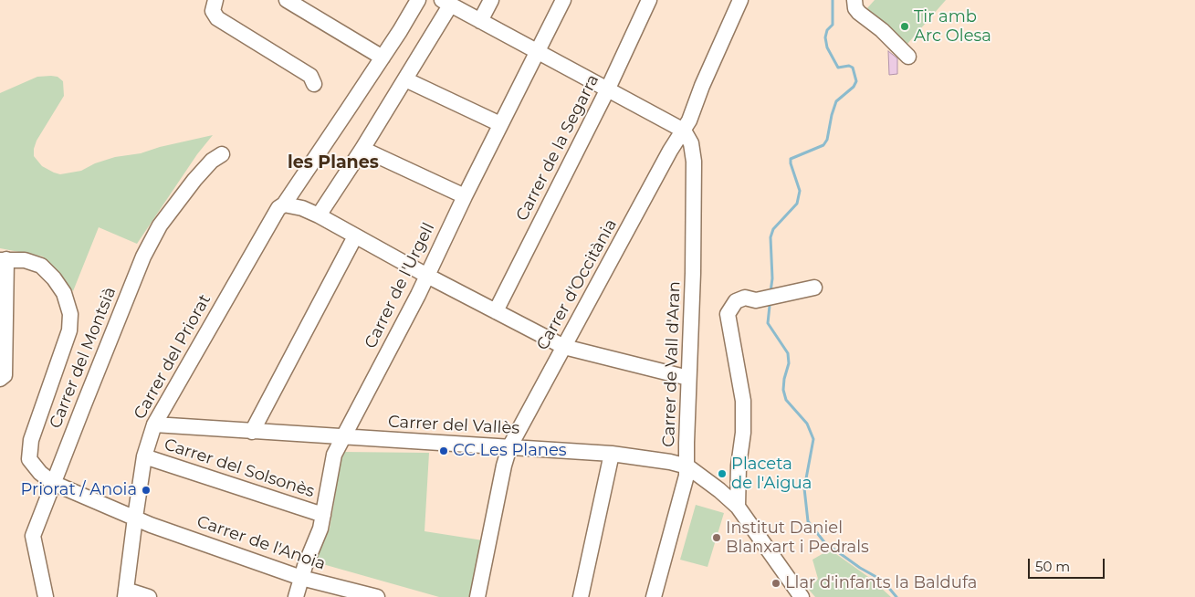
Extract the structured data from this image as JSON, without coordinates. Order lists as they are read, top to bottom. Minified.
{"streets":{"street":["Carrer de la Segarra","Carrer d'Occitània","Carrer de l'Urgell","Carrer del Priorat","Carrer del Montsià","Carrer de Vall d'Aran","Carrer del Vallès","Carrer del Solsonès","Carrer de l'Anoia"]},"crossings":[["Carrer d'Occitània","Carrer de Vall d'Aran"],["Carrer d'Occitània","Carrer del Vallès"],["Carrer de l'Urgell","Carrer del Vallès"],["Carrer de l'Urgell","Carrer del Solsonès"],["Carrer de l'Urgell","Carrer de l'Anoia"],["Carrer del Priorat","Carrer del Vallès"],["Carrer del Priorat","Carrer del Solsonès"],["Carrer del Priorat","Carrer de l'Anoia"],["Carrer del Montsià","Carrer de l'Anoia"],["Carrer de Vall d'Aran","Carrer del Vallès"]],"districts":["les Planes"],"places":["Tir amb Arc Olesa","CC Les Planes","Placeta de l'Aigua","Priorat / Anoia","Institut Daniel Blanxart i Pedrals","Llar d'infants la Baldufa"],"scale_bar":"50 m"}
